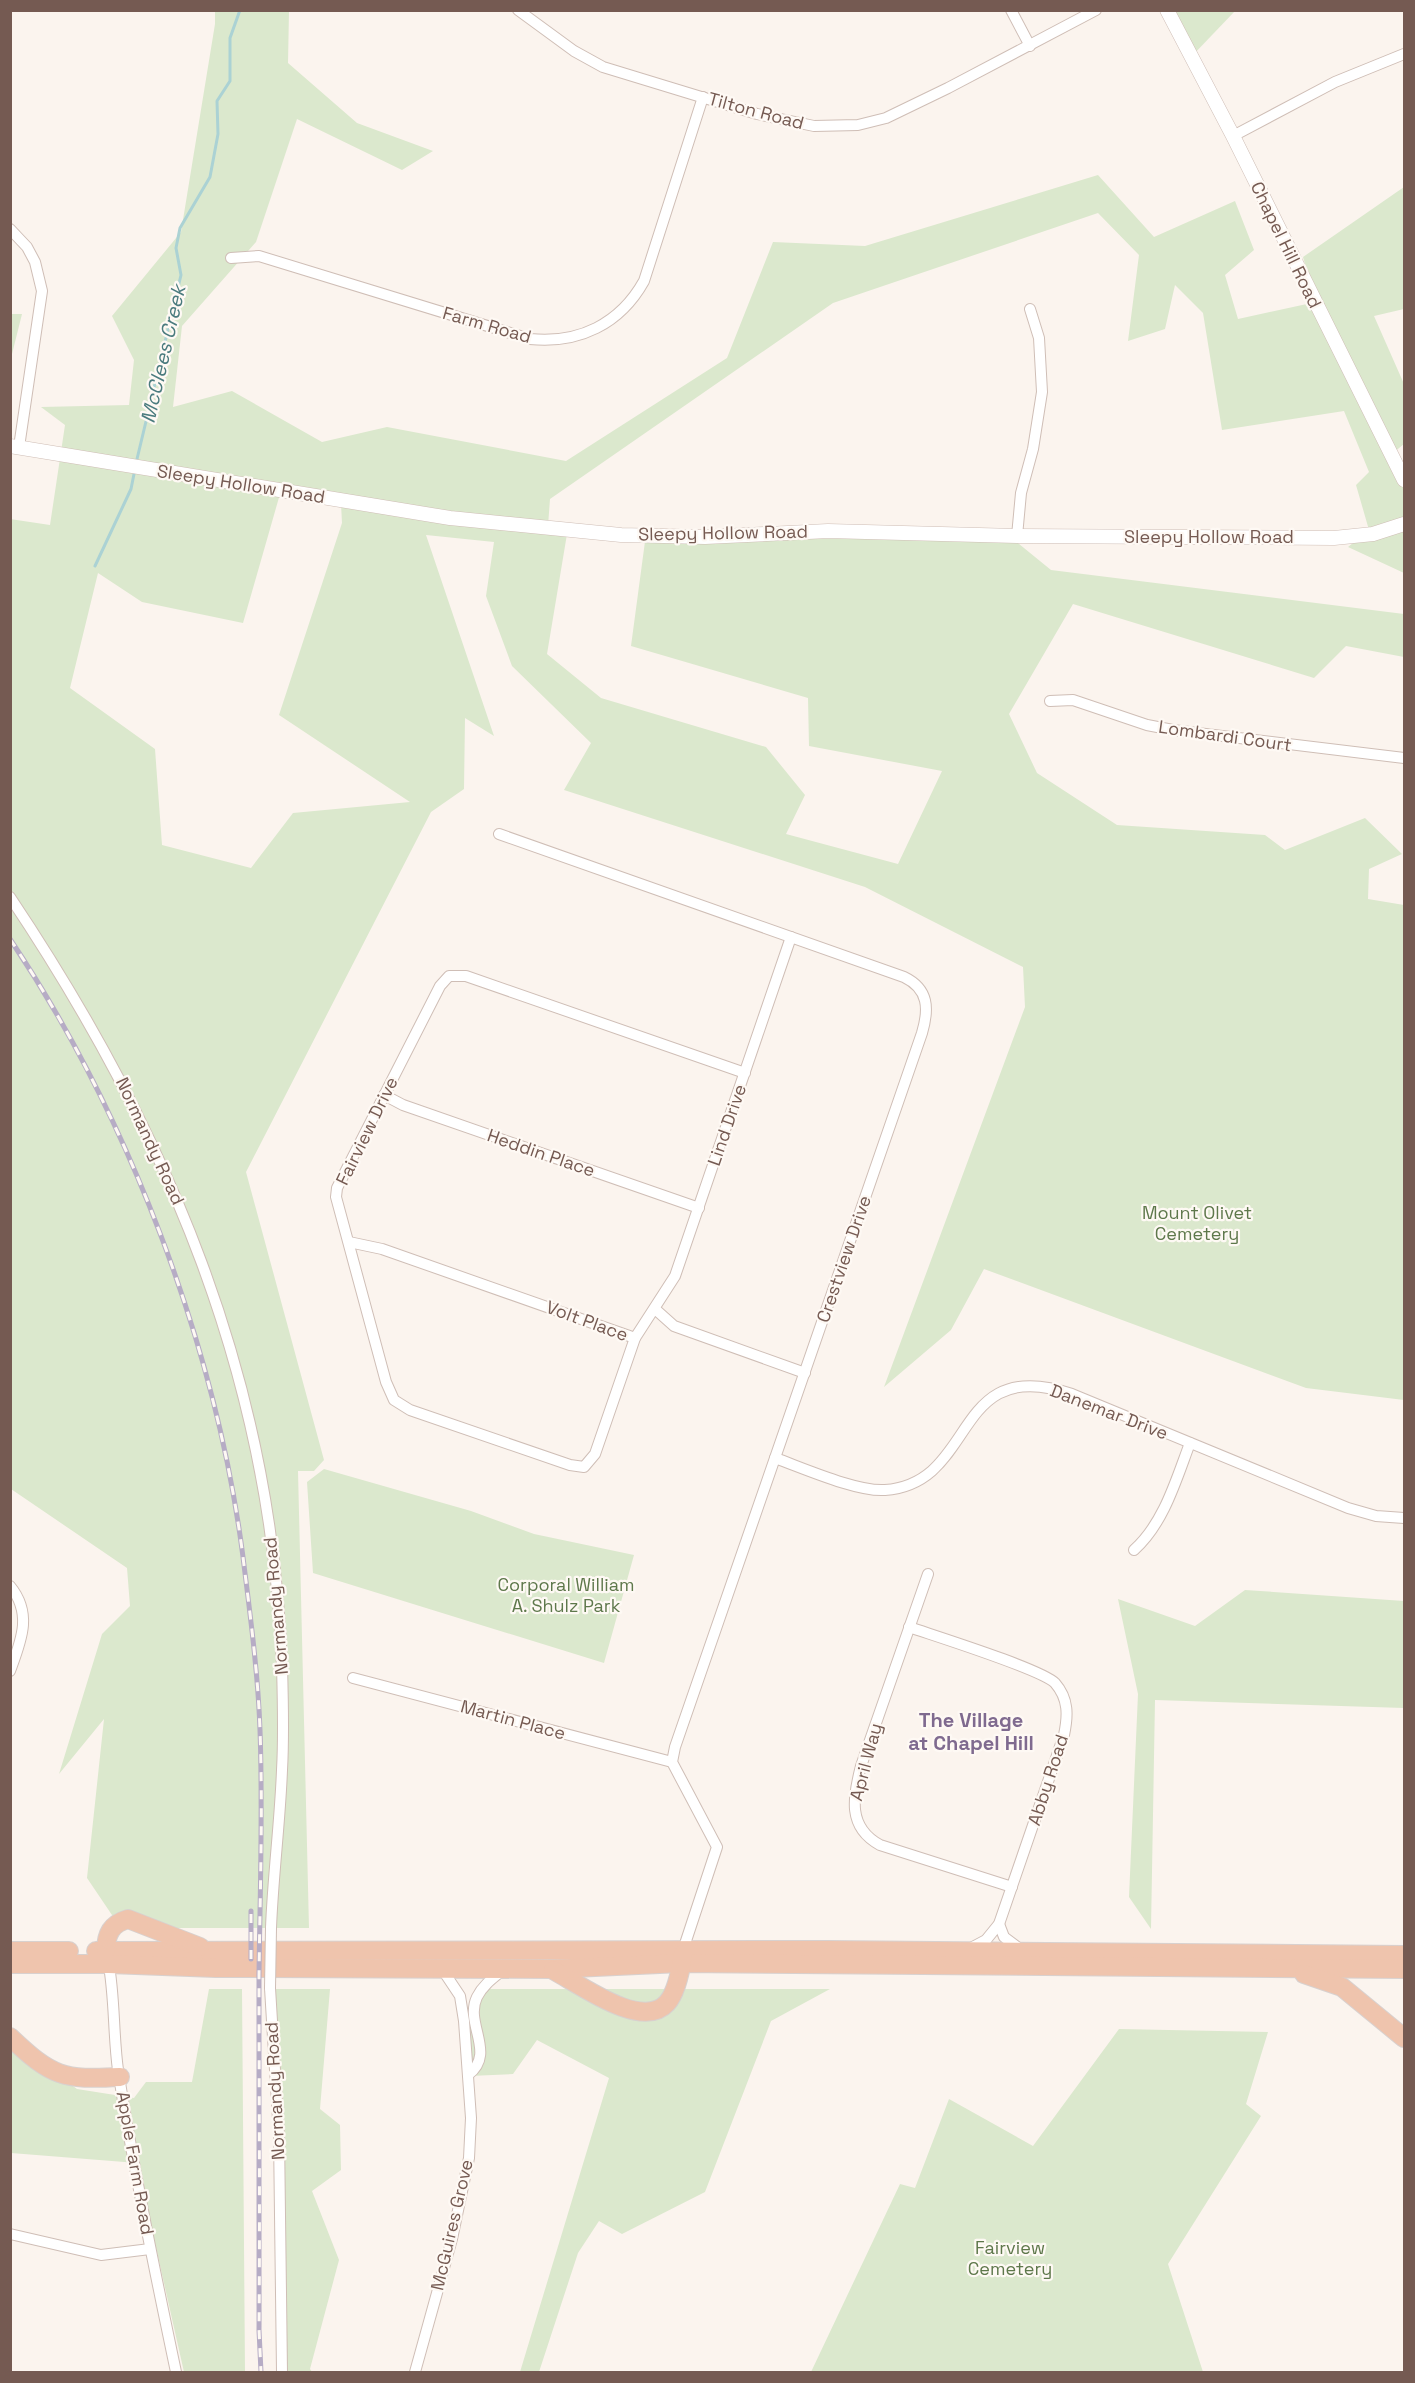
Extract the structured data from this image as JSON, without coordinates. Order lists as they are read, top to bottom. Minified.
{"streets":{"street":["Tilton Road","Chapel Hill Road","Farm Road","Sleepy Hollow Road","Lombardi Court","Lind Drive","Fairview Drive","Normandy Road","Heddin Place","Crestview Drive","Volt Place","Danemar Drive","Martin Place","April Way","Abby Road","Apple Farm Road","McGuires Grove"]},"crossings":[["Tilton Road","Farm Road"],["Lind Drive","Fairview Drive"],["Lind Drive","Heddin Place"],["Lind Drive","Crestview Drive"],["Lind Drive","Volt Place"],["Fairview Drive","Heddin Place"],["Fairview Drive","Volt Place"],["Crestview Drive","Danemar Drive"],["Crestview Drive","Martin Place"],["April Way","Abby Road"]],"districts":["The Village at Chapel Hill"],"water":["McClees Creek"],"parks":["Mount Olivet Cemetery","Corporal William A. Shulz Park","Fairview Cemetery"]}
